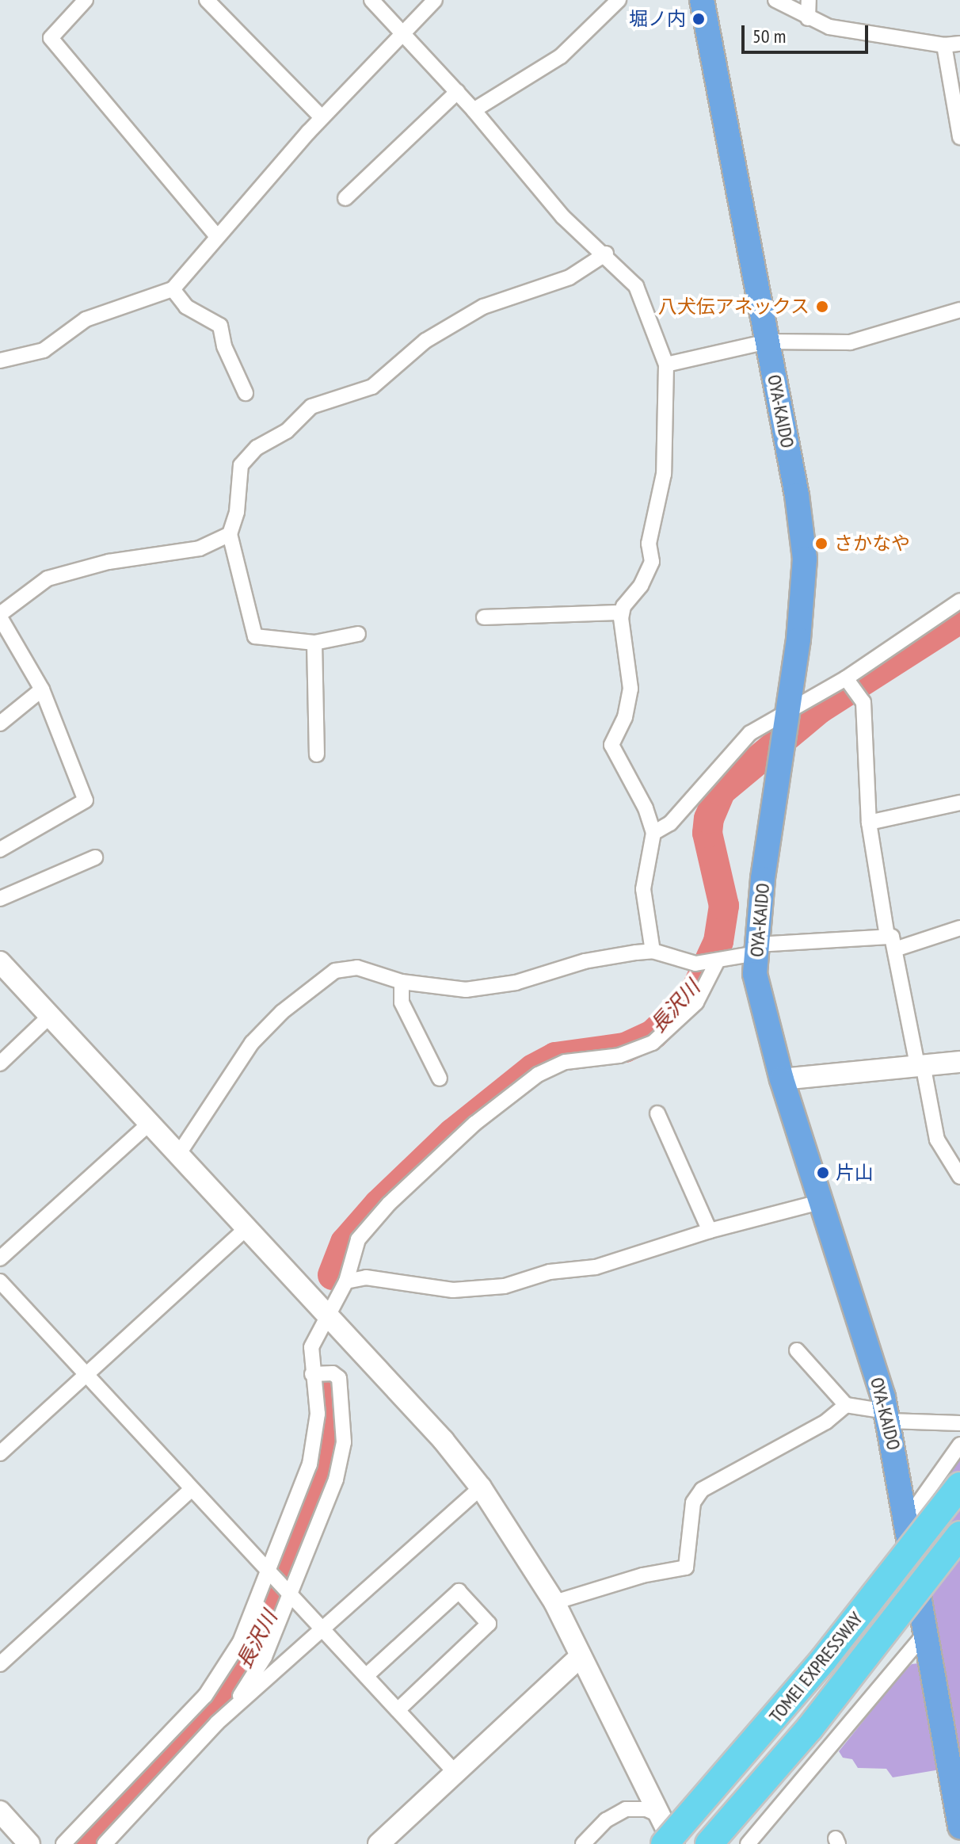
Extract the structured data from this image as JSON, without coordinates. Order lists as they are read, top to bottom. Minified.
{"streets":{"highway":["TOMEI EXPRESSWAY"],"main road":["OYA-KAIDO"]},"water":["長沢川"],"places":["堀ノ内","八犬伝アネックス","さかなや","片山"],"scale_bar":"50 m"}
